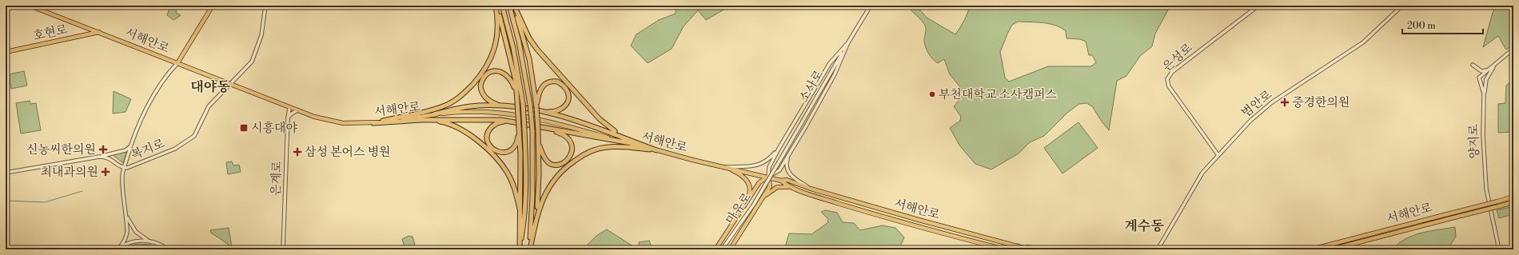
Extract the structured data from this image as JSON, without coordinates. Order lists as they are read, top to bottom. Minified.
{"streets":{"main road":["호현로","서해안로"],"street":["은성로","소사로","범안로","양지로","복지로","은계로","마유로"]},"crossings":[["호현로","서해안로"],["서해안로","소사로"],["서해안로","복지로"],["서해안로","은계로"],["서해안로","마유로"],["은성로","범안로"],["소사로","마유로"]],"districts":["대야동","계수동"],"places":{"other":["부천대학교 소사캠퍼스"],"health":["중경한의원","신농씨한의원","삼성 본어스 병원","최내과의원"],"transit":["시흥대야"]},"scale_bar":"200 m"}
